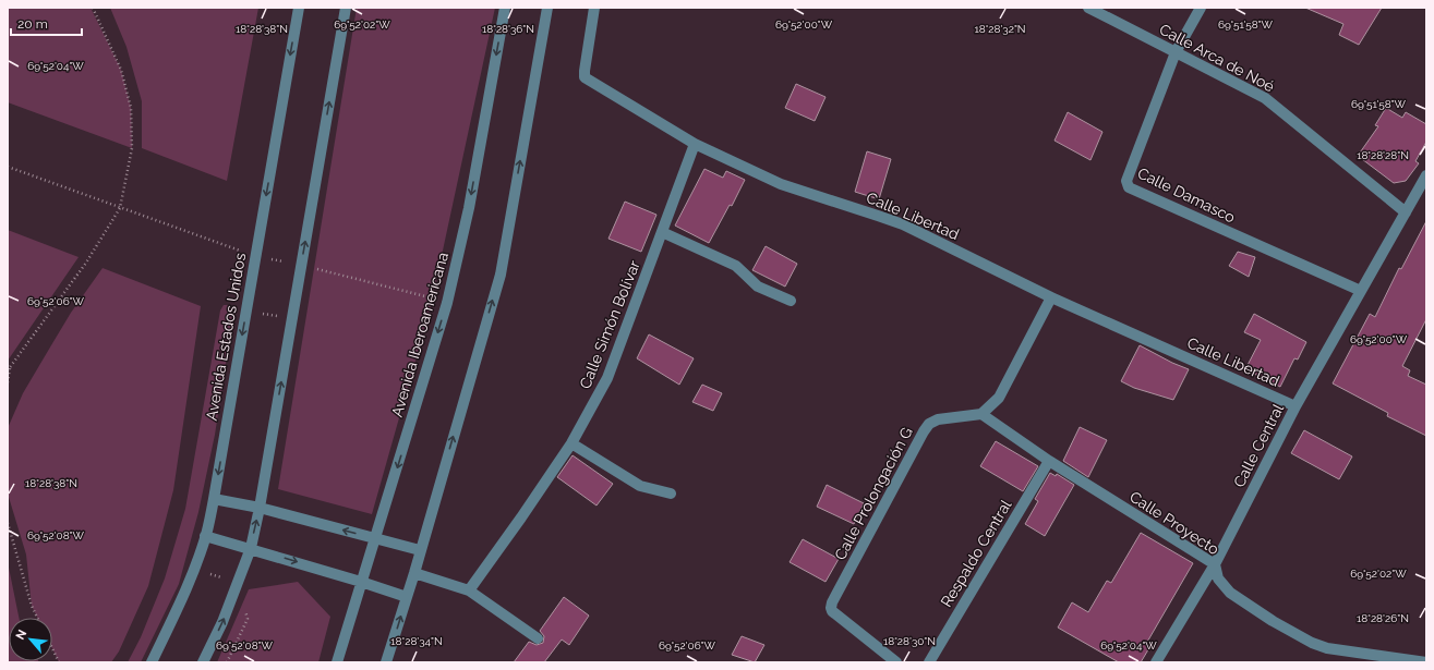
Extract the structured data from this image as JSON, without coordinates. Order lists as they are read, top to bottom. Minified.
{"streets":{"street":["Calle Arca de Noé","Calle Damasco","Calle Libertad","Calle Simón Bolívar","Avenida Iberoamericana","Avenida Estados Unidos","Calle Central","Calle Prolongación G","Calle Proyecto","Respaldo Central"]},"crossings":[["Calle Arca de Noé","Calle Damasco"],["Calle Arca de Noé","Calle Central"],["Calle Damasco","Calle Central"],["Calle Libertad","Calle Simón Bolívar"],["Calle Libertad","Calle Central"],["Calle Central","Calle Proyecto"],["Calle Prolongación G","Calle Proyecto"],["Calle Proyecto","Respaldo Central"]],"scale_bar":"20 m","north":"top left","coordinates":["69°52'02\"W","69°52'00\"W","69°51'58\"W","18°28'38\"N","18°28'36\"N","18°28'32\"N","69°52'04\"W","18°28'28\"N","69°52'06\"W","69°52'08\"W","18°28'26\"N","18°28'34\"N","18°28'30\"N"]}
